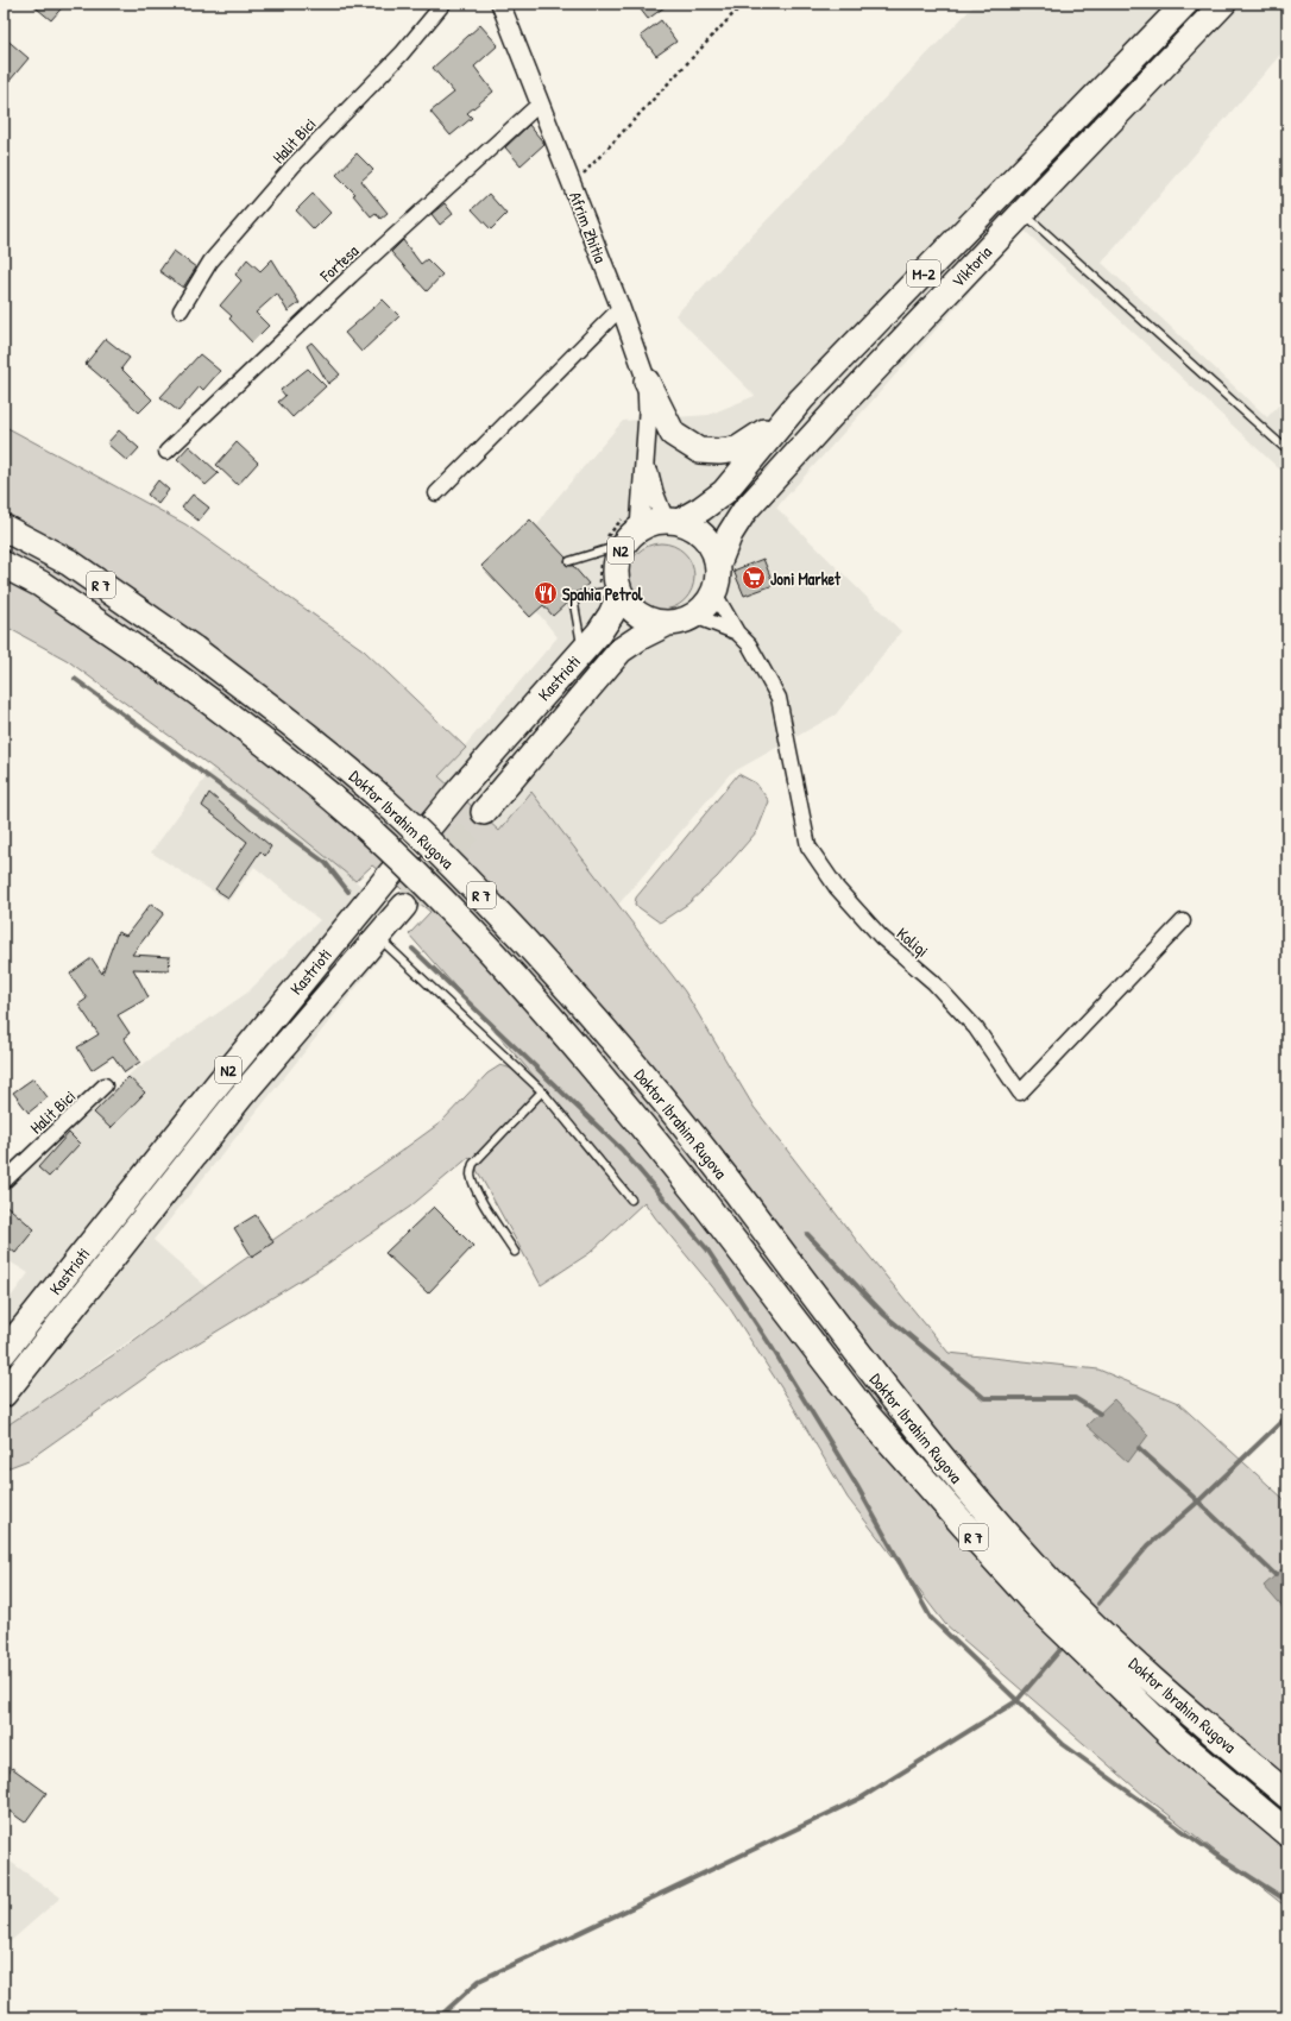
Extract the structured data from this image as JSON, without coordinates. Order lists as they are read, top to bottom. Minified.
{"streets":{"highway":["Viktoria","M-2","N2","R 7","Kastrioti","Doktor Ibrahim Rugova"],"street":["Halit Bici","Afrim Zhitia","Fortesa","Koliqi"]},"crossings":[["Afrim Zhitia","Fortesa"],["Afrim Zhitia","Viktoria"],["Afrim Zhitia","N2"],["Afrim Zhitia","Kastrioti"],["Afrim Zhitia","Koliqi"],["Viktoria","N2"],["Viktoria","Kastrioti"],["Viktoria","Koliqi"],["N2","Kastrioti"],["N2","Koliqi"],["Kastrioti","Koliqi"]],"places":{"supermarket":["Joni Market"],"restaurant":["Spahia Petrol"]}}
